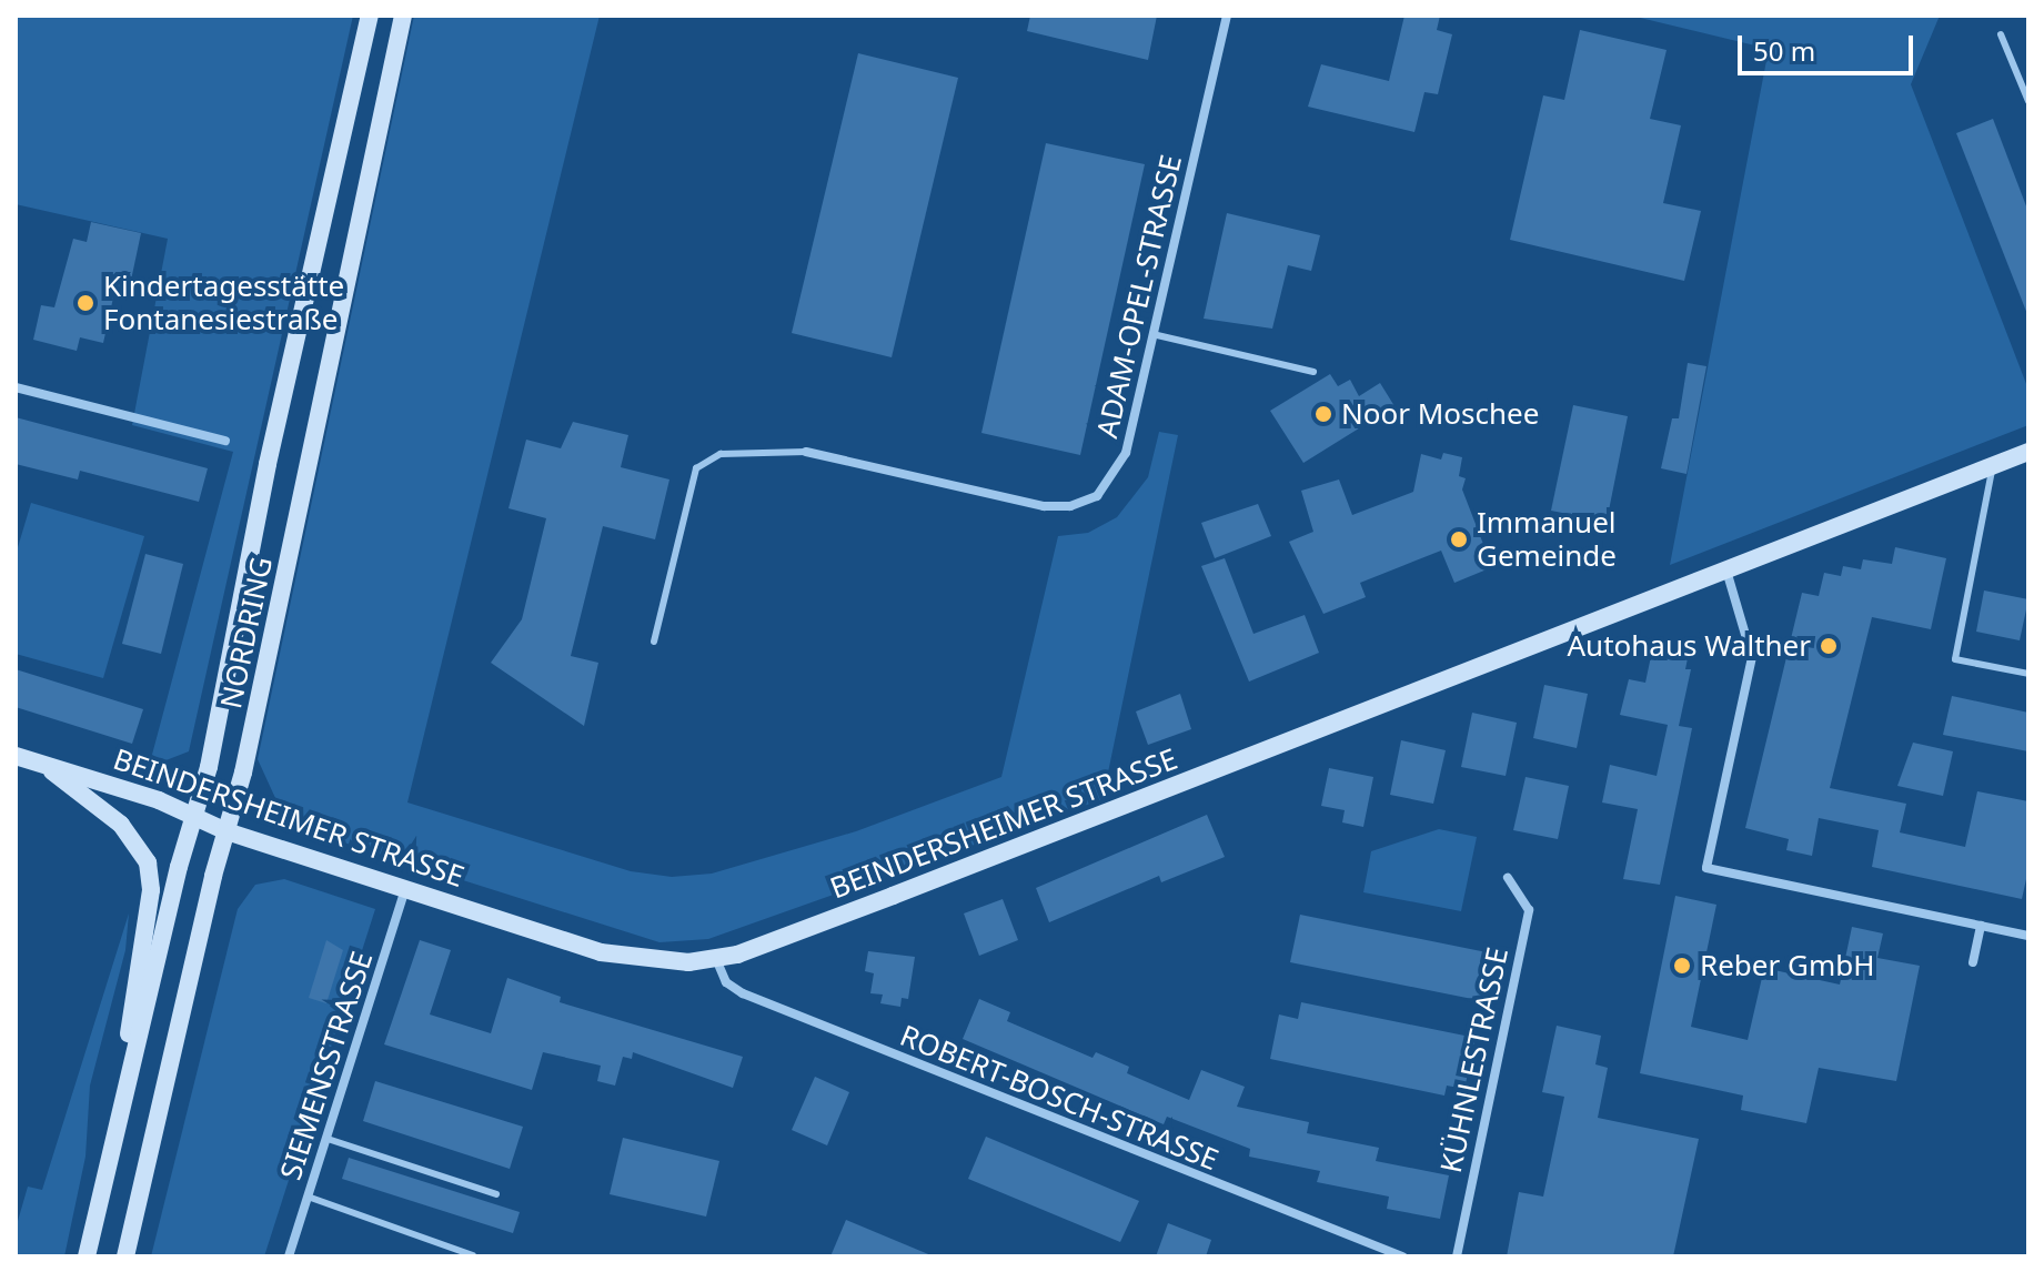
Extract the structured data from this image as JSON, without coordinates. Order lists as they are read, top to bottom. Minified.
{"streets":{"street":["ADAM-OPEL-STRASSE","NORDRING","BEINDERSHEIMER STRASSE","KÜHNLESTRASSE","SIEMENSSTRASSE","ROBERT-BOSCH-STRASSE"]},"crossings":[["NORDRING","BEINDERSHEIMER STRASSE"],["BEINDERSHEIMER STRASSE","SIEMENSSTRASSE"],["BEINDERSHEIMER STRASSE","ROBERT-BOSCH-STRASSE"]],"places":["Kindertagesstätte Fontanesiestraße","Noor Moschee","Immanuel Gemeinde","Autohaus Walther","Reber GmbH"],"scale_bar":"50 m"}
